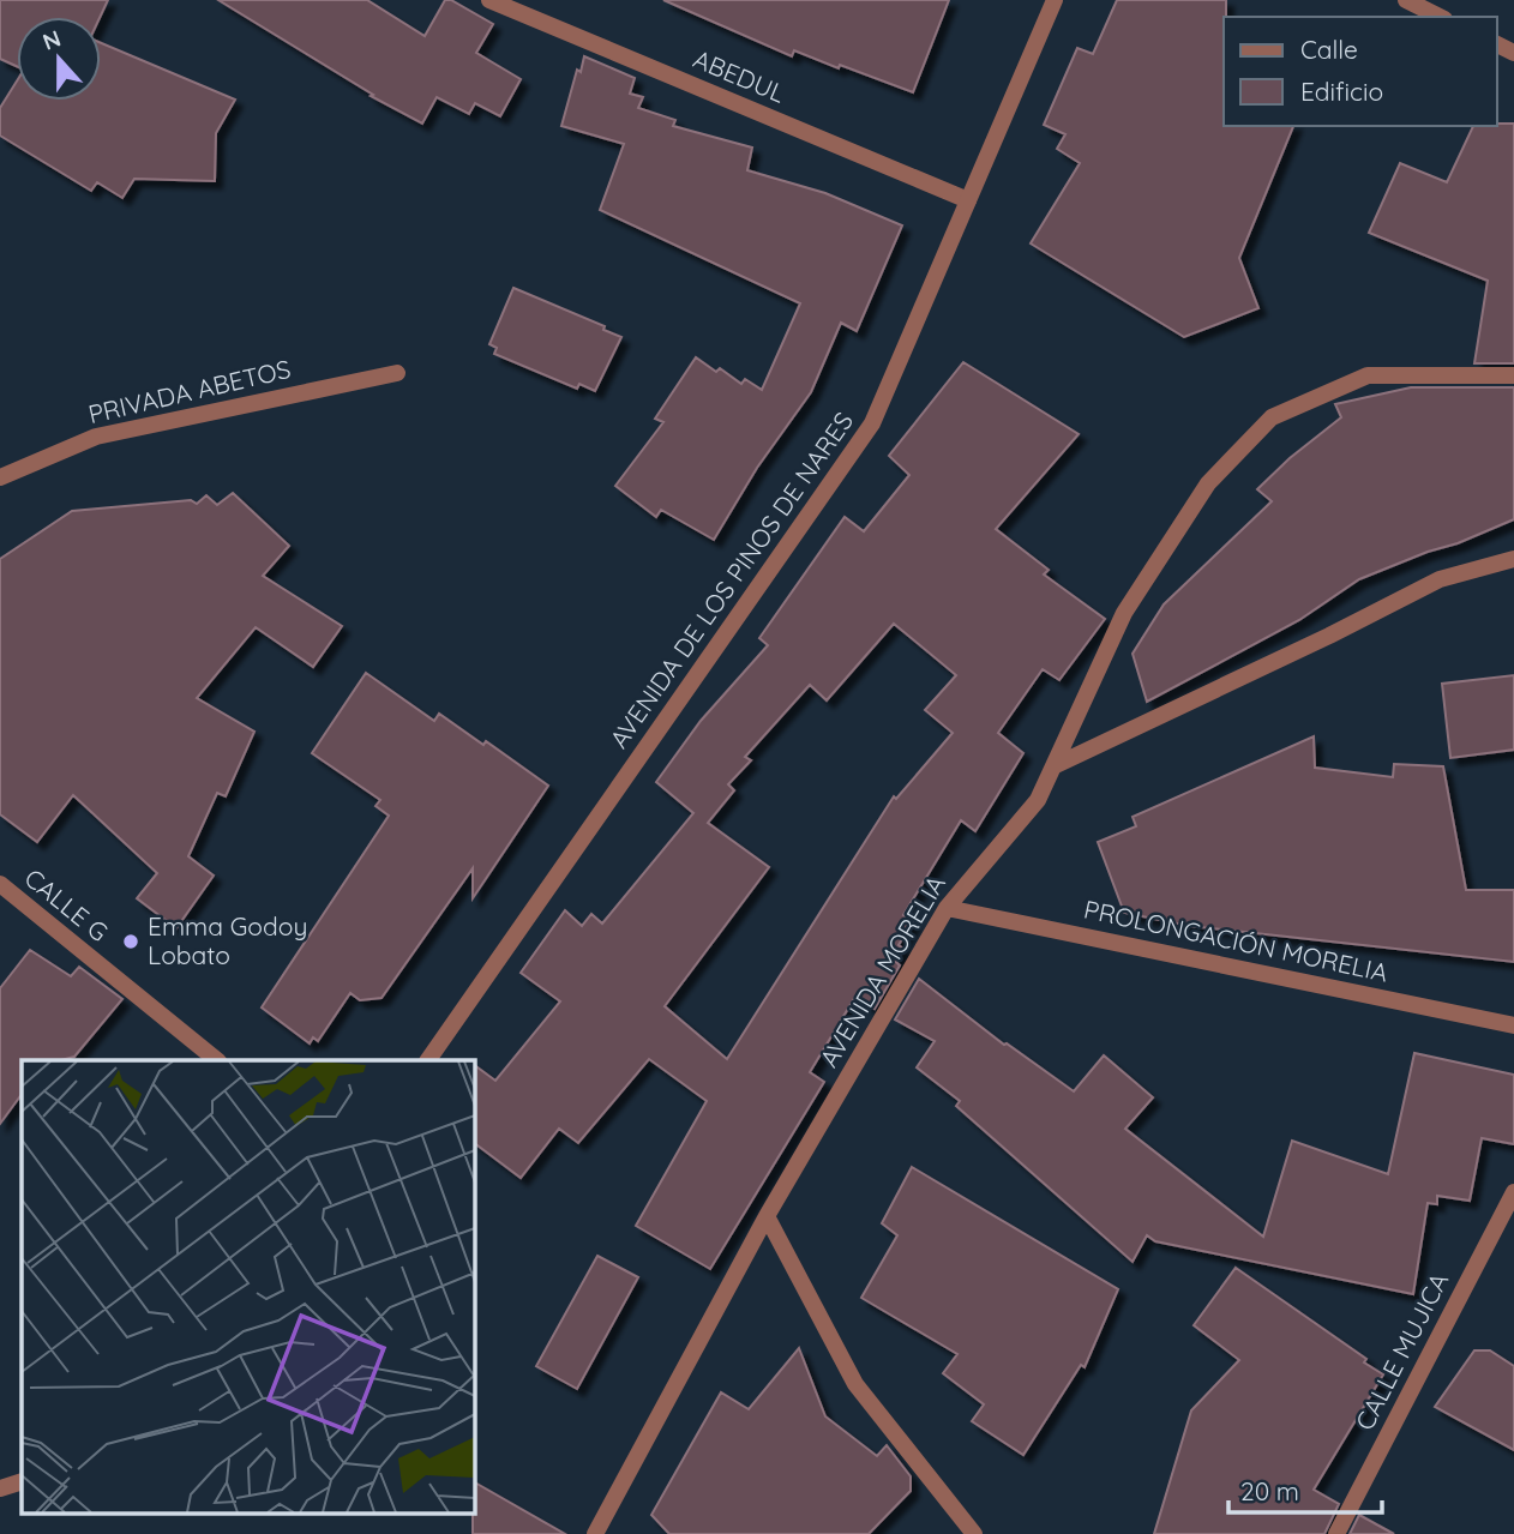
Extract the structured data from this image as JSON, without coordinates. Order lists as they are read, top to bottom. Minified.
{"streets":{"street":["ABEDUL","PRIVADA ABETOS","AVENIDA DE LOS PINOS DE NARES","CALLE G","PROLONGACIÓN MORELIA","AVENIDA MORELIA","CALLE MUJICA"]},"crossings":[["ABEDUL","AVENIDA DE LOS PINOS DE NARES"],["PROLONGACIÓN MORELIA","AVENIDA MORELIA"]],"places":["Emma Godoy Lobato"],"legend":["Calle","Edificio"],"scale_bar":"20 m","north":"top"}
